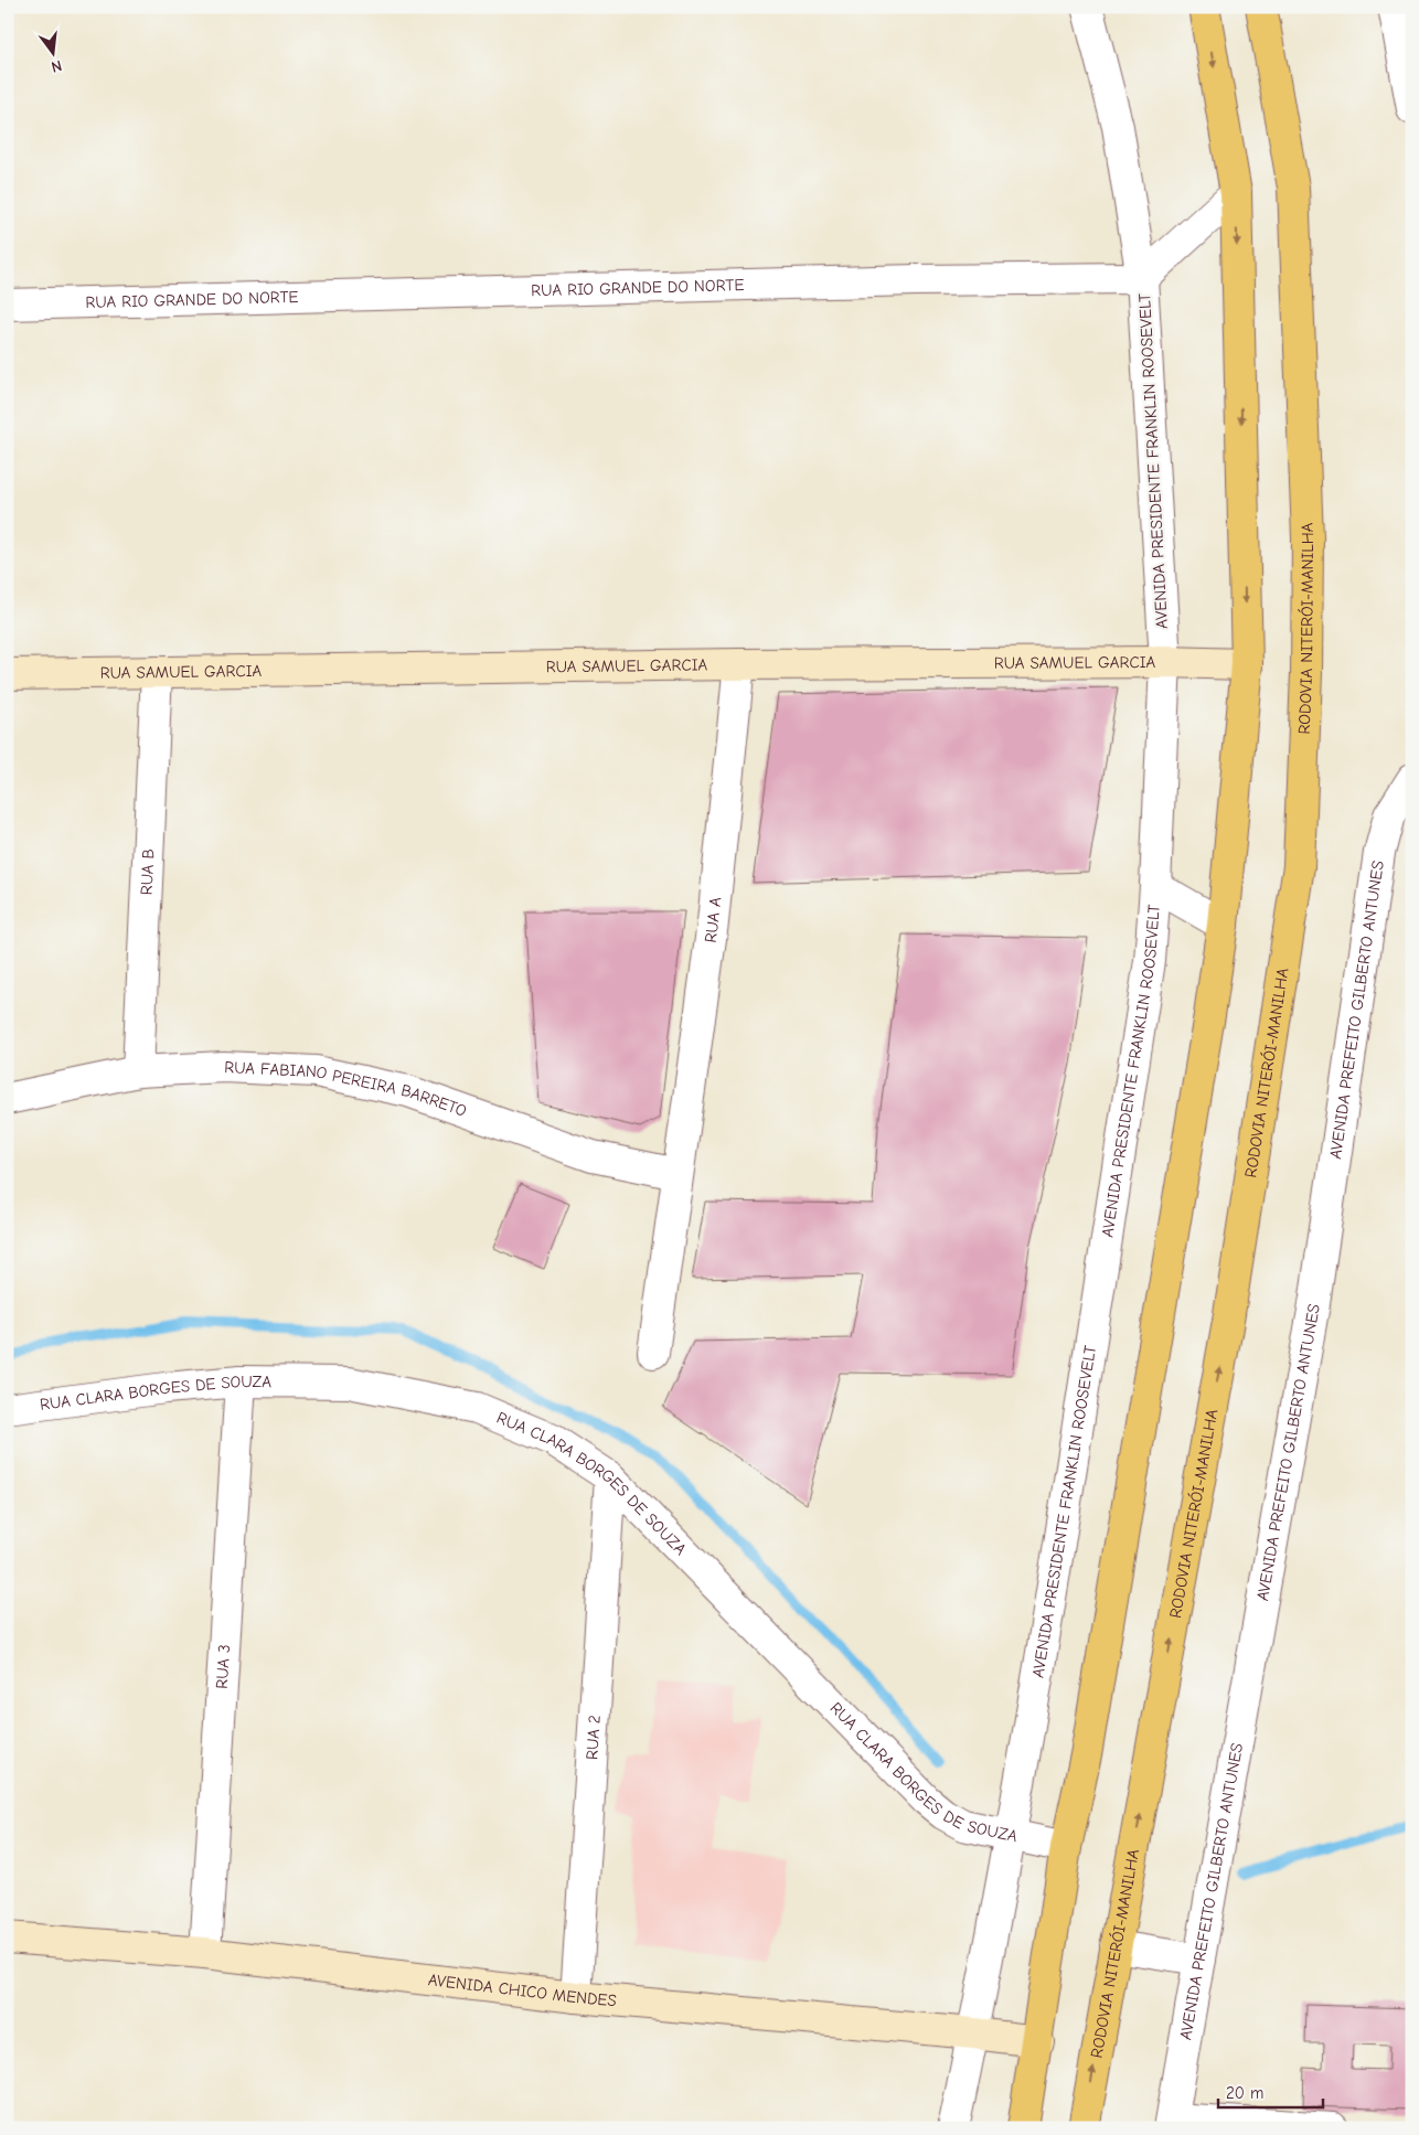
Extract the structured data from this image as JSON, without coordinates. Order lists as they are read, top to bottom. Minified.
{"streets":{"highway":["RODOVIA NITERÓI-MANILHA"],"street":["RUA RIO GRANDE DO NORTE","AVENIDA PRESIDENTE FRANKLIN ROOSEVELT","RUA SAMUEL GARCIA","RUA B","RUA A","AVENIDA PREFEITO GILBERTO ANTUNES","RUA FABIANO PEREIRA BARRETO","RUA CLARA BORGES DE SOUZA","RUA 3","RUA 2","AVENIDA CHICO MENDES"]},"crossings":[["RUA RIO GRANDE DO NORTE","AVENIDA PRESIDENTE FRANKLIN ROOSEVELT"],["AVENIDA PRESIDENTE FRANKLIN ROOSEVELT","RUA SAMUEL GARCIA"],["AVENIDA PRESIDENTE FRANKLIN ROOSEVELT","RUA CLARA BORGES DE SOUZA"],["AVENIDA PRESIDENTE FRANKLIN ROOSEVELT","AVENIDA CHICO MENDES"],["RUA SAMUEL GARCIA","RUA B"],["RUA SAMUEL GARCIA","RUA A"],["RUA B","RUA FABIANO PEREIRA BARRETO"],["RUA A","RUA FABIANO PEREIRA BARRETO"],["RUA CLARA BORGES DE SOUZA","RUA 3"],["RUA CLARA BORGES DE SOUZA","RUA 2"],["RUA 3","AVENIDA CHICO MENDES"],["RUA 2","AVENIDA CHICO MENDES"]],"scale_bar":"20 m","north":"bottom"}
